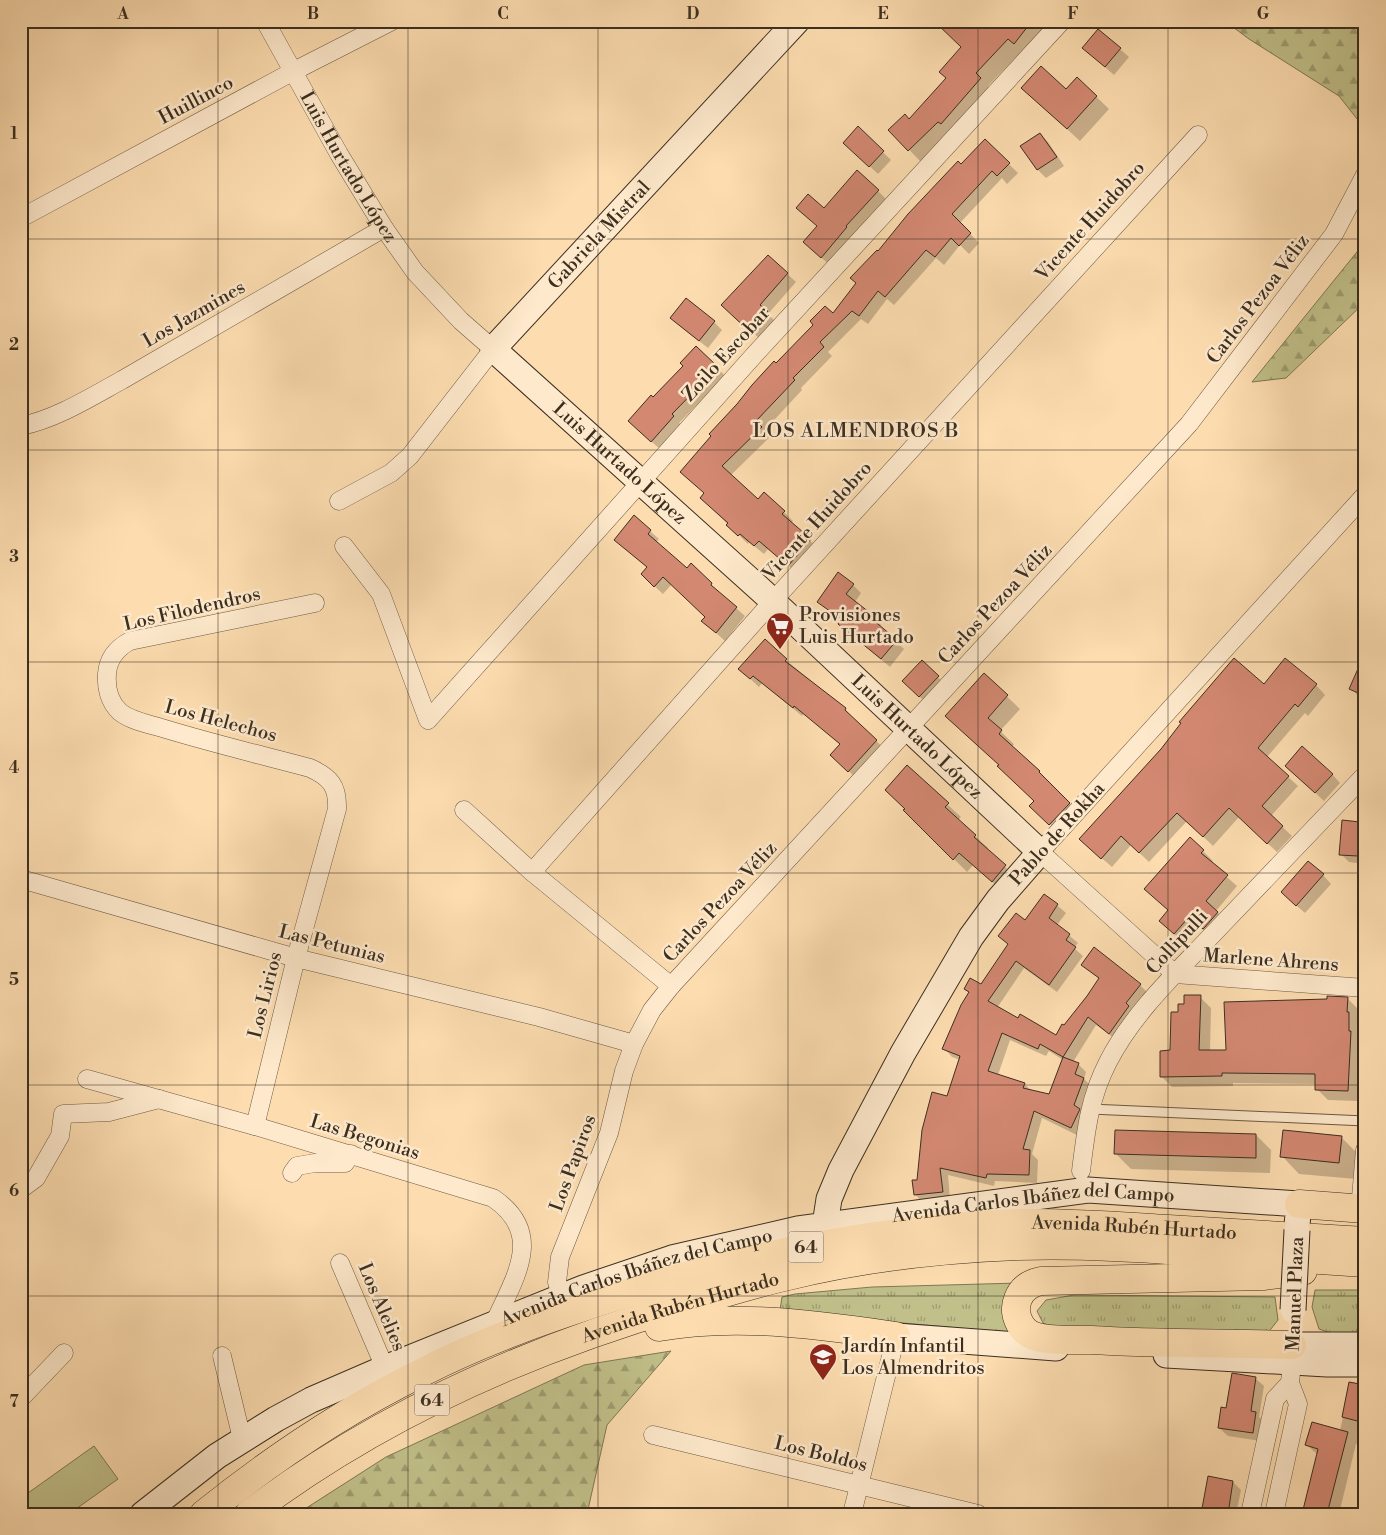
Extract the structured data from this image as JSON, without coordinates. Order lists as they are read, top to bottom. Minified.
{"streets":{"highway":["Avenida Rubén Hurtado","64"],"main road":["Luis Hurtado López","Gabriela Mistral","Pablo de Rokha","Avenida Carlos Ibáñez del Campo","Manuel Plaza"],"street":["Huillinco","Vicente Huidobro","Carlos Pezoa Véliz","Los Jazmines","Zoilo Escobar","Los Filodendros","Los Helechos","Collipulli","Las Petunias","Marlene Ahrens","Los Lirios","Las Begonias","Los Papiros","Los Alelies","Los Boldos"]},"crossings":[["Huillinco","Luis Hurtado López"],["Luis Hurtado López","Vicente Huidobro"],["Luis Hurtado López","Gabriela Mistral"],["Luis Hurtado López","Carlos Pezoa Véliz"],["Luis Hurtado López","Los Jazmines"],["Luis Hurtado López","Zoilo Escobar"],["Luis Hurtado López","Pablo de Rokha"],["Carlos Pezoa Véliz","Las Petunias"],["Carlos Pezoa Véliz","Los Papiros"],["Los Filodendros","Los Helechos"],["Los Helechos","Los Lirios"],["Pablo de Rokha","Avenida Carlos Ibáñez del Campo"],["Collipulli","Marlene Ahrens"],["Las Petunias","Los Lirios"],["Las Petunias","Los Papiros"],["Los Lirios","Las Begonias"],["Las Begonias","Avenida Carlos Ibáñez del Campo"],["Los Papiros","Avenida Carlos Ibáñez del Campo"],["Avenida Carlos Ibáñez del Campo","Manuel Plaza"],["Avenida Carlos Ibáñez del Campo","Los Alelies"]],"districts":["LOS ALMENDROS B"],"places":{"supermarket":["Provisiones Luis Hurtado"],"school or university":["Jardín Infantil Los Almendritos"]},"grid":{"columns":["A","B","C","D","E","F","G"],"rows":["1","2","3","4","5","6","7"]}}
